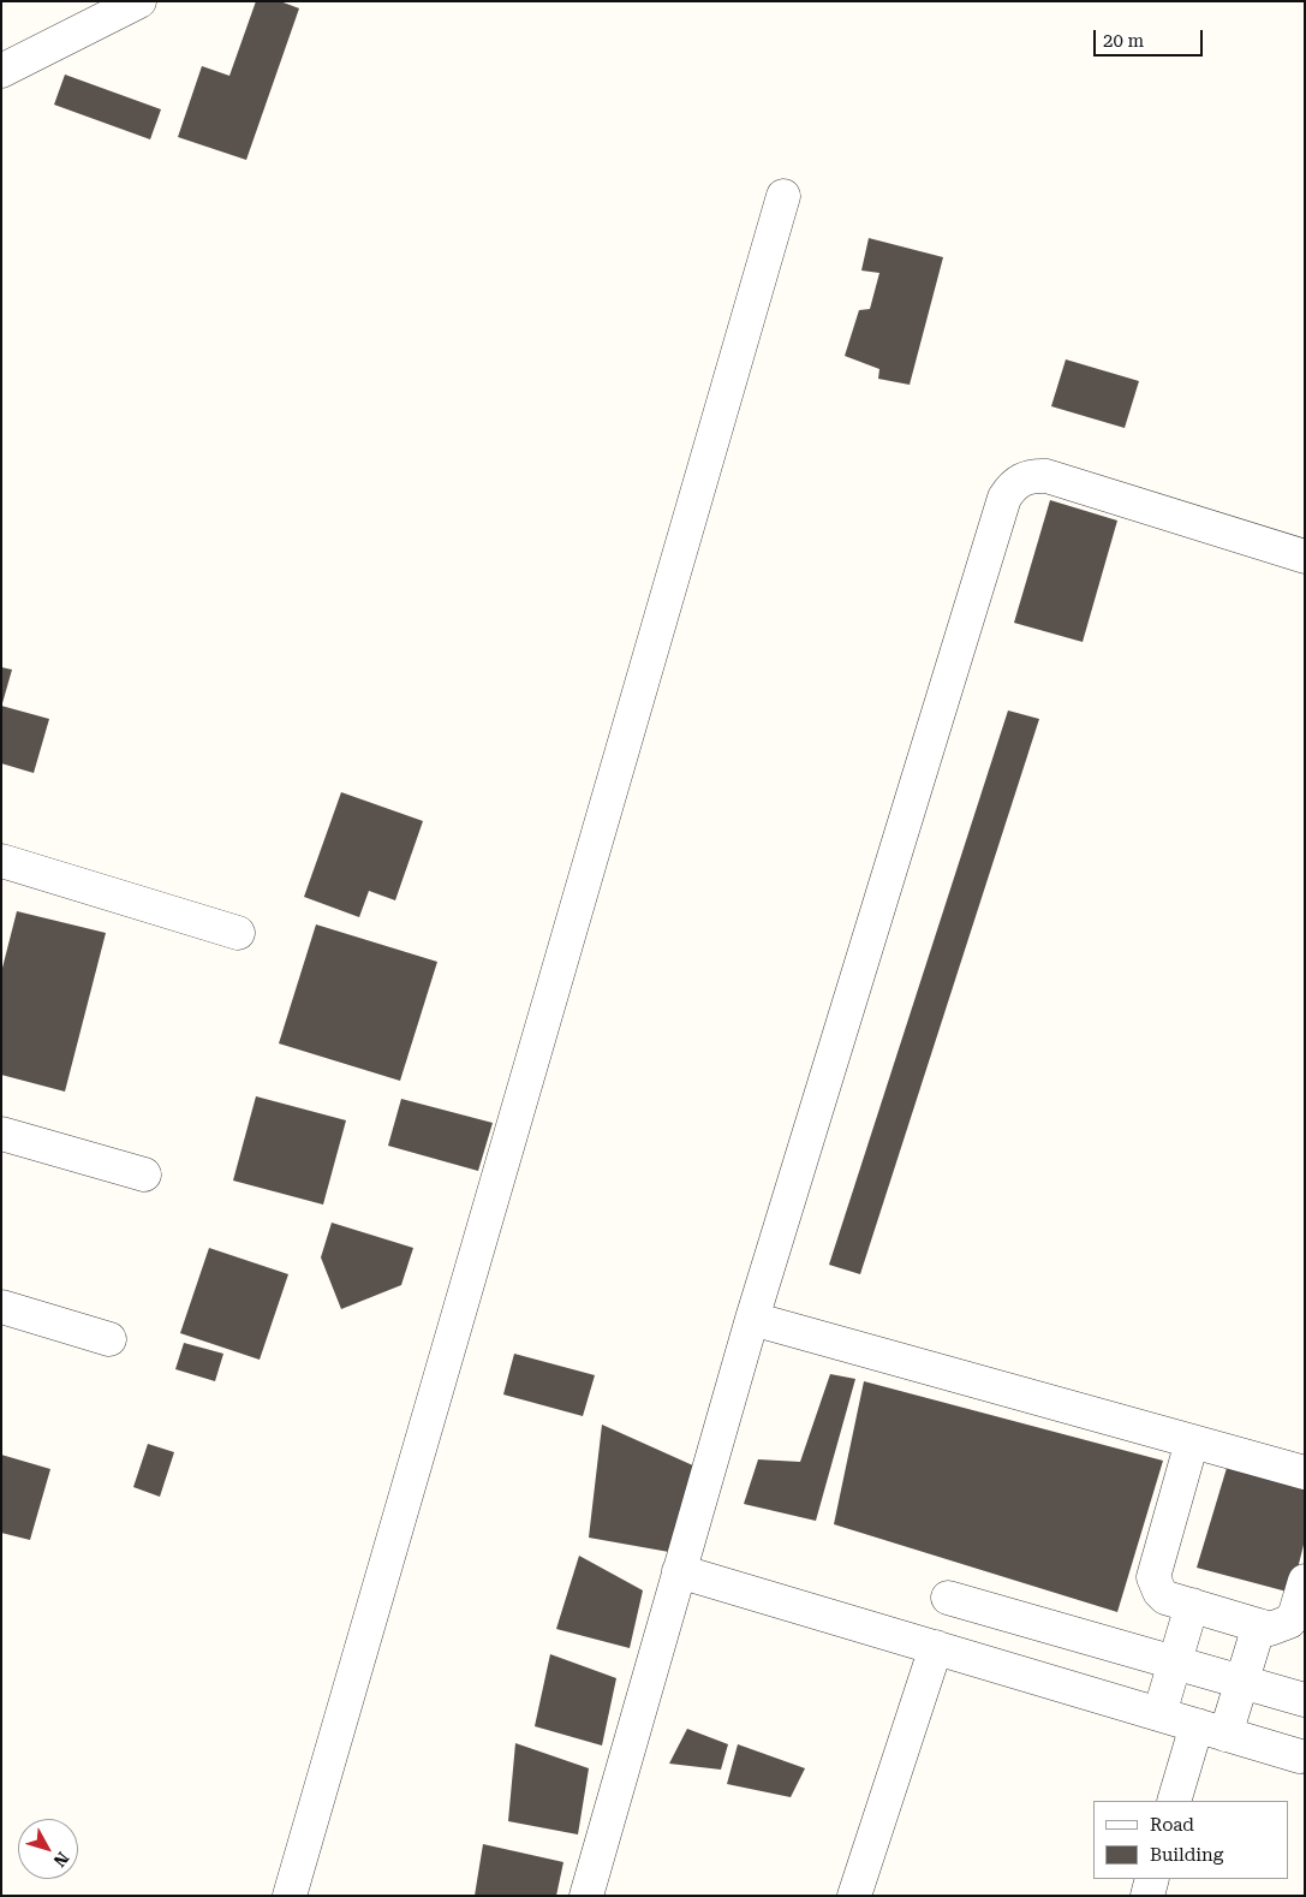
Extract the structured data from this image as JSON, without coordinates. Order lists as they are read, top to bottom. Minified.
{"legend":["Road","Building"],"scale_bar":"20 m","north":"bottom right"}
